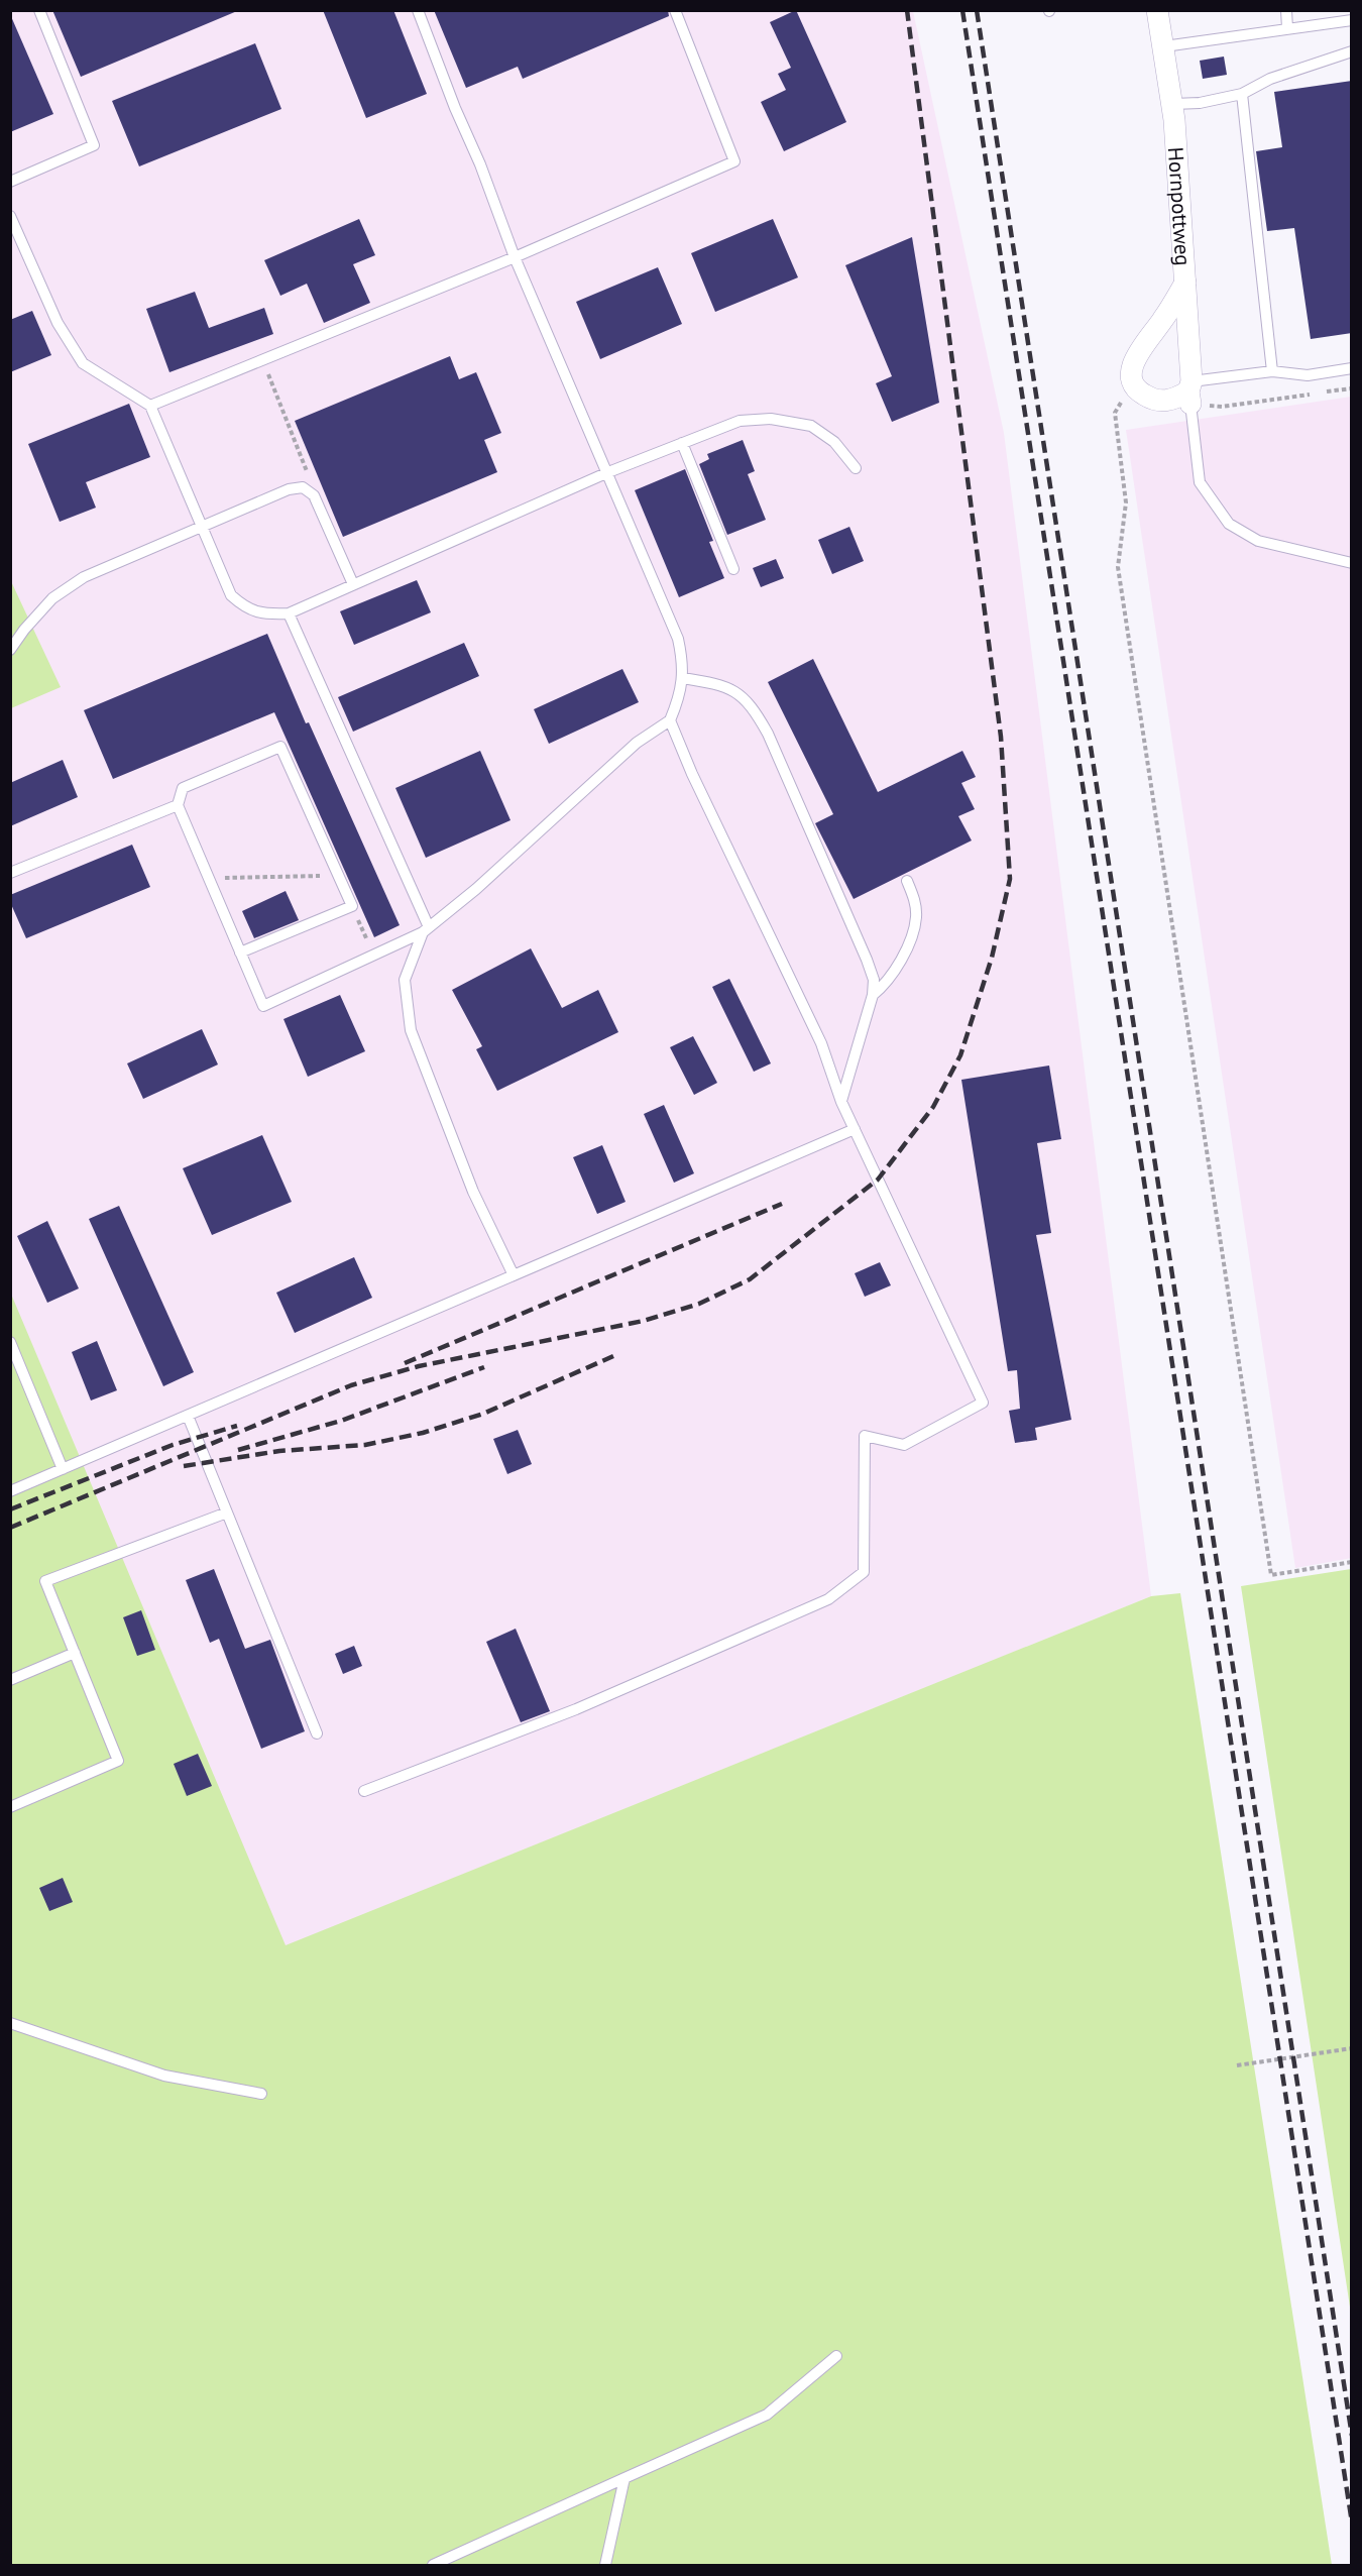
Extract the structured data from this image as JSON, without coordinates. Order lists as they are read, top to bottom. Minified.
{"streets":{"street":["Hornpottweg"]}}
